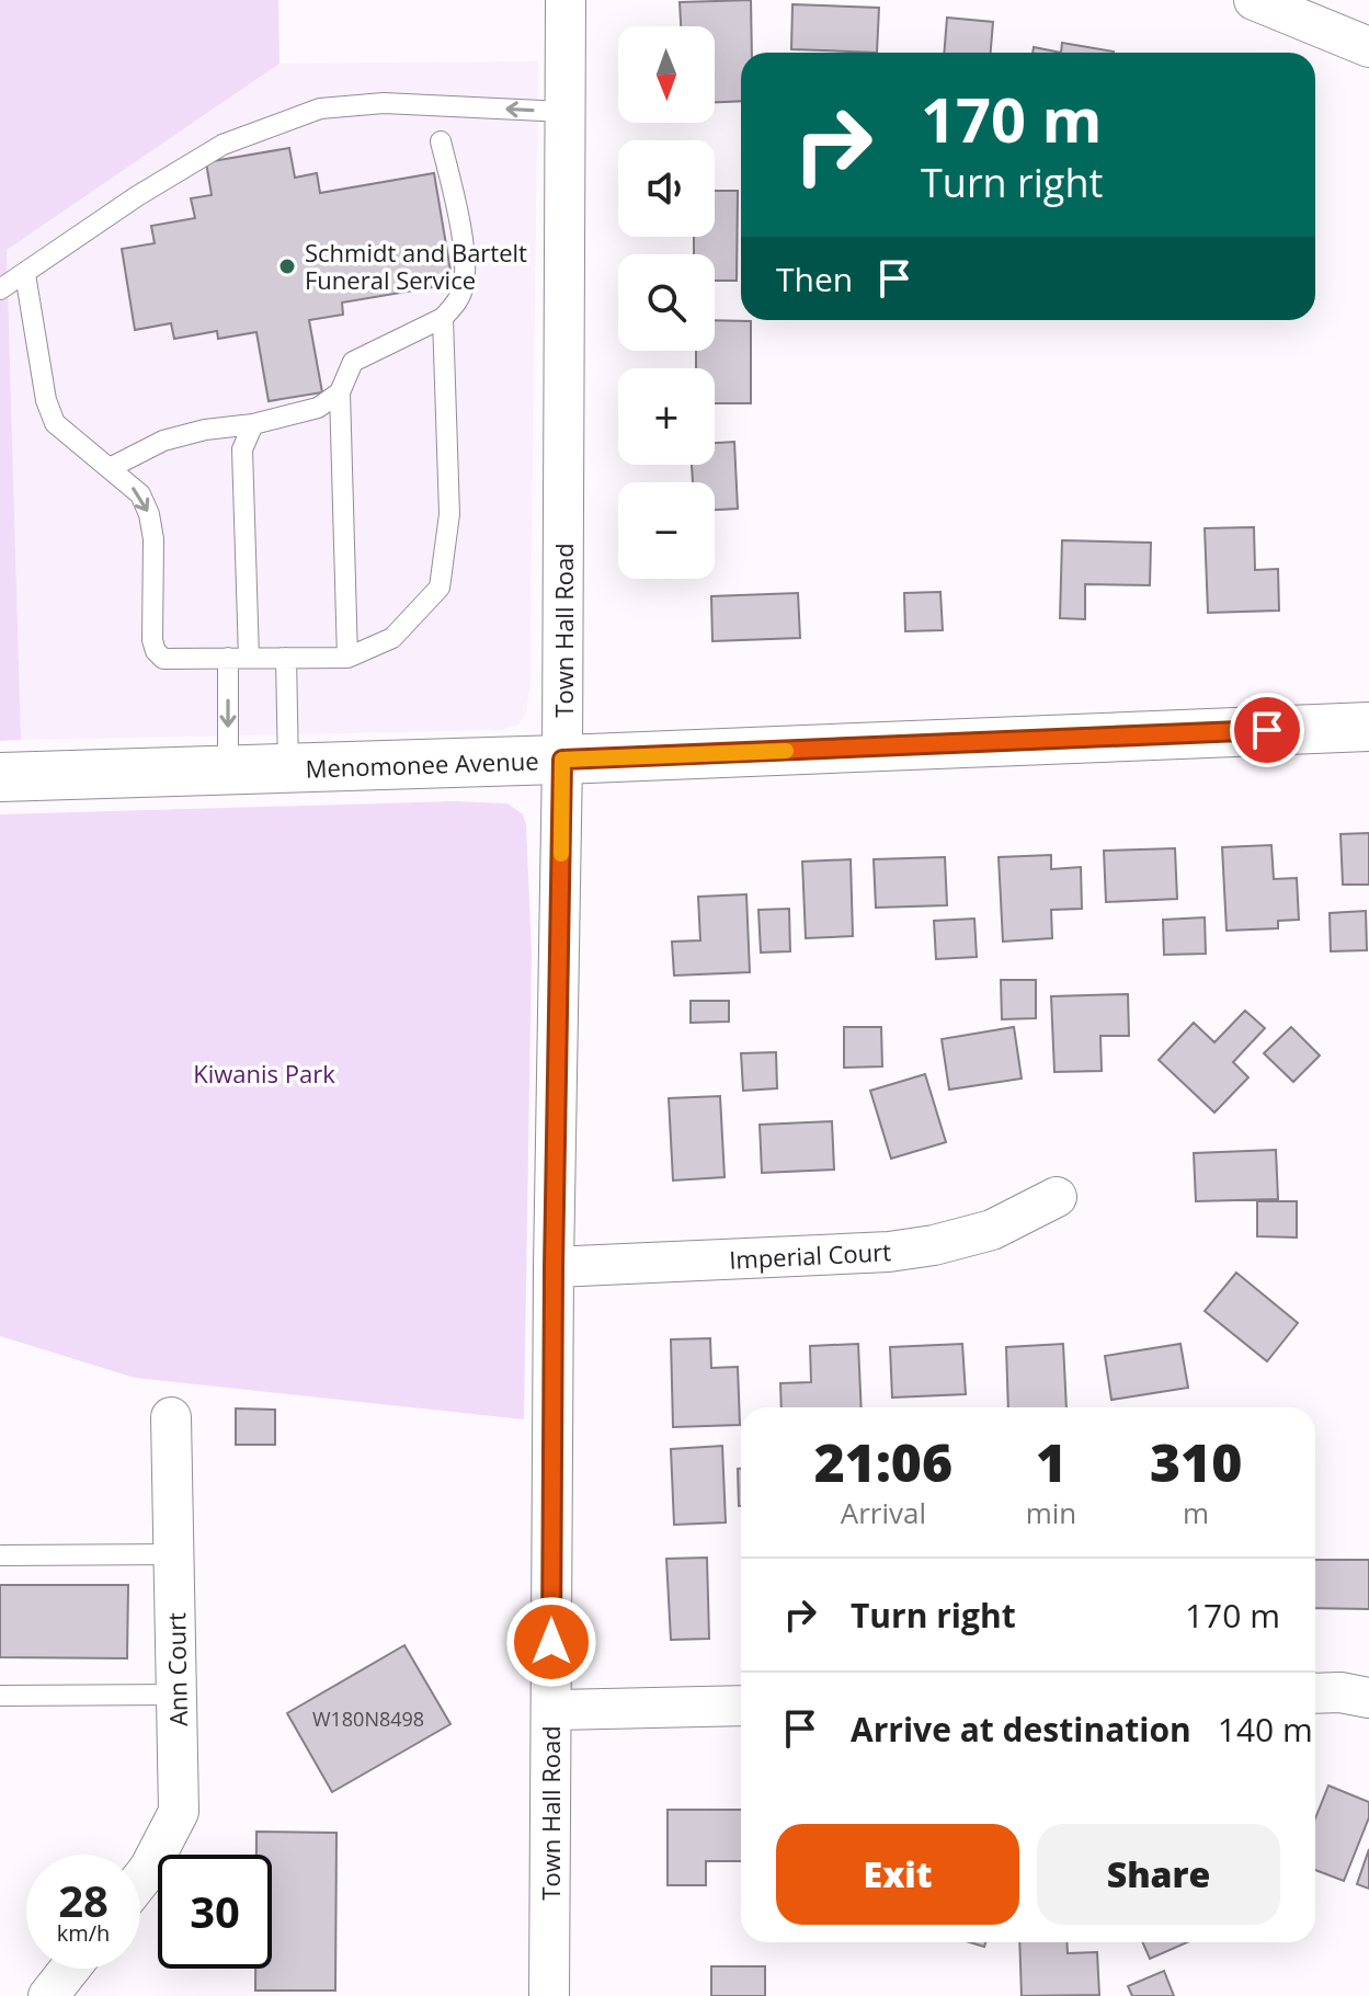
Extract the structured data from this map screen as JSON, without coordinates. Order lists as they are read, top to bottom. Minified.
{"streets":{"street":["Town Hall Road","Menomonee Avenue","Imperial Court","Ann Court"]},"crossings":[["Town Hall Road","Menomonee Avenue"],["Town Hall Road","Imperial Court"]],"parks":["Kiwanis Park"],"places":["Schmidt and Bartelt Funeral Service"],"house_numbers":["W180N8498"],"north":"bottom","page":{"map_buttons":["+","−"],"turn":["170 m","Turn right"],"then":"Then","eta":["21:06","Arrival","1","min","310","m"],"list":[{"name":"Turn right","value":"170 m"},{"name":"Arrive at destination","value":"140 m"}],"buttons":["Exit","Share"],"speed":"28 km/h","limit":"30"}}
